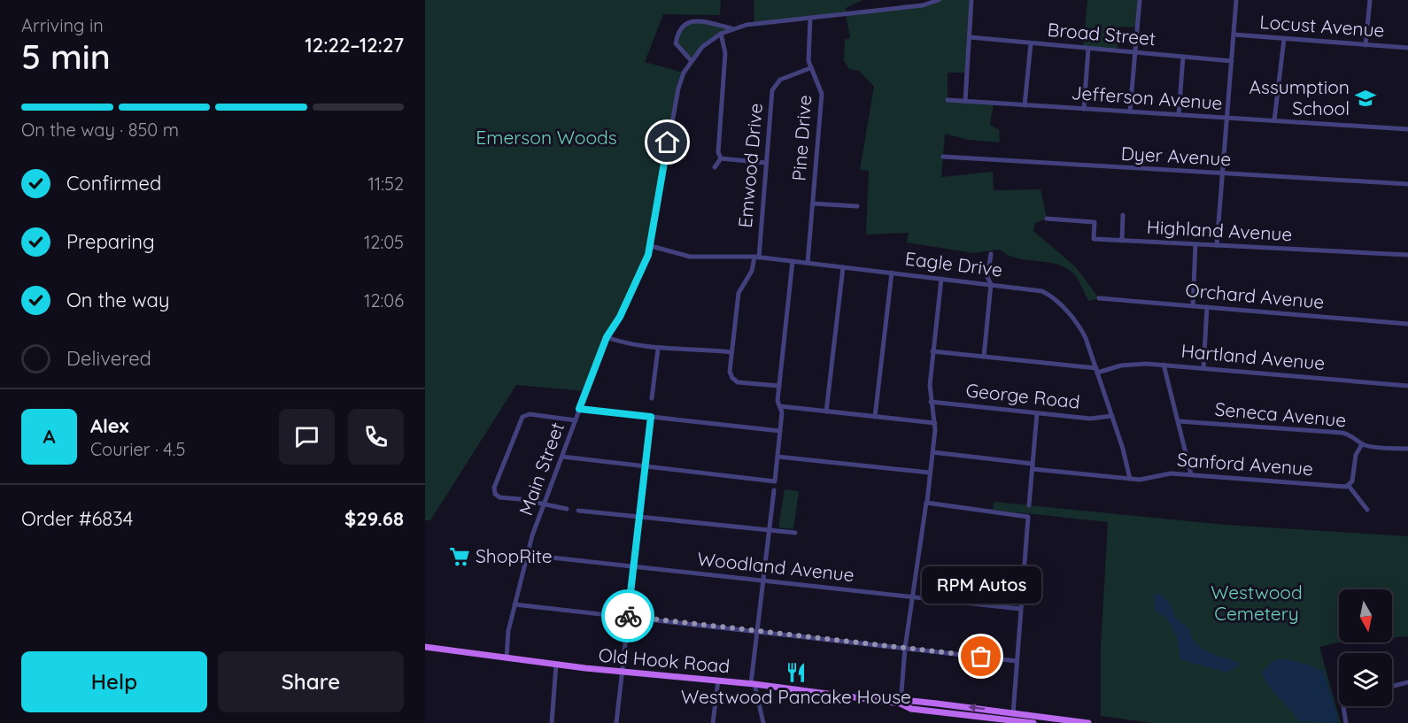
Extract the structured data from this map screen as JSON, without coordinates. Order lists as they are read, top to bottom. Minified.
{"streets":{"main road":["Old Hook Road"],"street":["Locust Avenue","Broad Street","Jefferson Avenue","Pine Drive","Dyer Avenue","Emwood Drive","Highland Avenue","Eagle Drive","Orchard Avenue","Hartland Avenue","George Road","Seneca Avenue","Sanford Avenue","Main Street","Woodland Avenue"]},"crossings":[["Pine Drive","Emwood Drive"],["Pine Drive","Eagle Drive"],["Pine Drive","Main Street"],["Emwood Drive","Eagle Drive"],["Eagle Drive","Hartland Avenue"],["Eagle Drive","George Road"],["Eagle Drive","Sanford Avenue"],["Eagle Drive","Main Street"],["Main Street","Woodland Avenue"],["Main Street","Old Hook Road"]],"parks":["Emerson Woods","Westwood Cemetery"],"places":{"school or university":["Assumption School"],"supermarket":["ShopRite"],"other":["RPM Autos"],"restaurant":["Westwood Pancake House"]},"north":"bottom","page":{"heading":["5 min","Arriving in","12:22–12:27"],"panel":["Alex","Courier · 4.5","Order #6834","$29.68"],"bar":"On the way · 850 m","list":[["Confirmed","11:52"],["Preparing","12:05"],["On the way","12:06"],"Delivered"],"round":"A","bubble":"RPM Autos","buttons":["Help","Share"]}}
